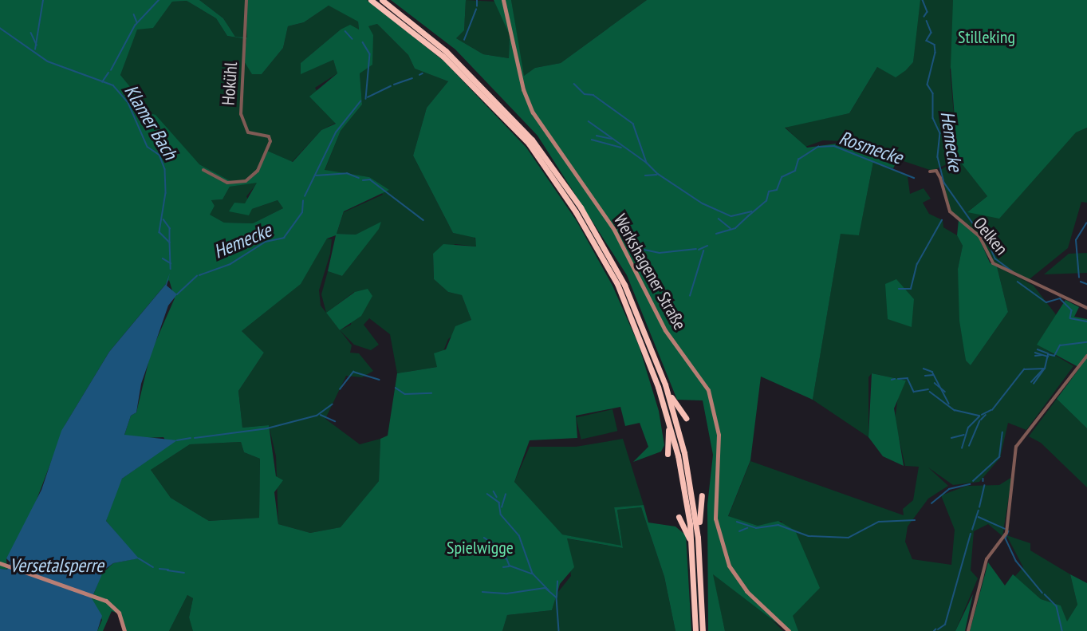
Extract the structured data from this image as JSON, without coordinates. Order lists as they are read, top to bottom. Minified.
{"streets":{"main road":["Werkshagener Straße"],"street":["Hokühl","Oelken"]},"water":["Klamer Bach","Hemecke","Rosmecke","Versetalsperre"],"parks":["Stilleking","Spielwigge"]}
